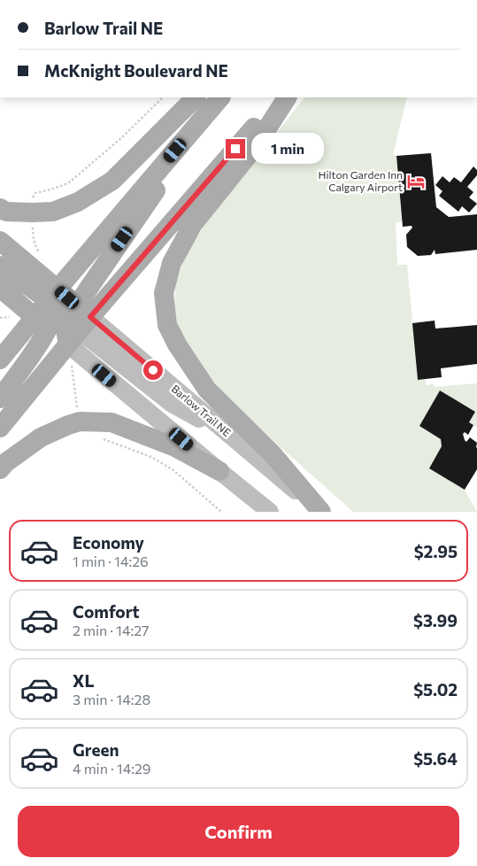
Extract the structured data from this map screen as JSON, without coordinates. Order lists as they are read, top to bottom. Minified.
{"streets":{"main road":["Barlow Trail NE"]},"places":{"hotel":["Hilton Garden Inn Calgary Airport"]},"page":{"banner":["Barlow Trail NE","McKnight Boulevard NE"],"bubble":"1 min","list":[{"name":"Economy","note":"1 min · 14:26","value":"$2.95"},{"name":"Comfort","note":"2 min · 14:27","value":"$3.99"},{"name":"XL","note":"3 min · 14:28","value":"$5.02"},{"name":"Green","note":"4 min · 14:29","value":"$5.64"}],"buttons":"Confirm"}}
